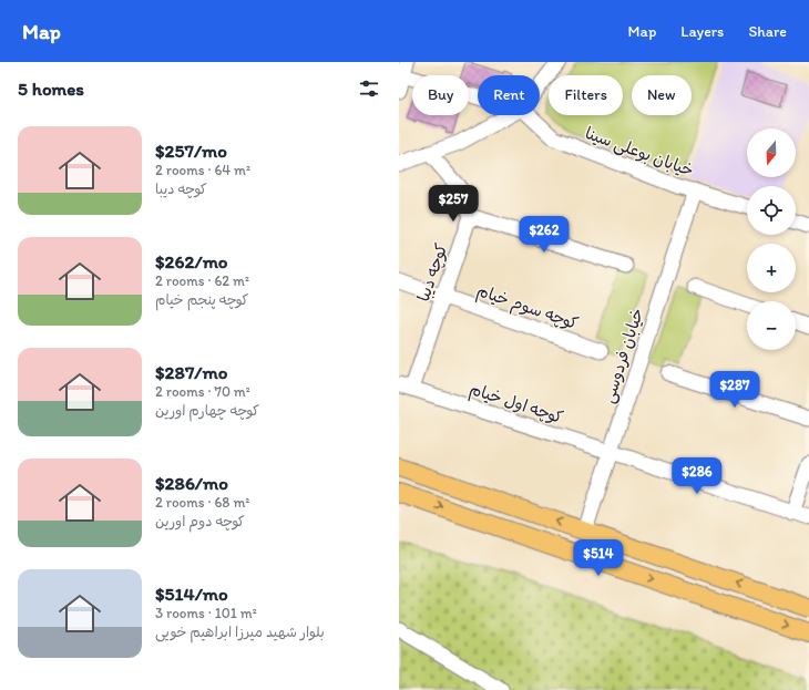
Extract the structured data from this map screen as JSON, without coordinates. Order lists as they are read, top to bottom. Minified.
{"streets":{"street":["خیابان بوعلی سینا","کوچه دیبا","کوچه سوم خیام","خیابان فردوسی","کوچه اول خیام"]},"crossings":[["خیابان بوعلی سینا","خیابان فردوسی"],["کوچه دیبا","کوچه سوم خیام"],["کوچه دیبا","کوچه اول خیام"],["خیابان فردوسی","کوچه اول خیام"]],"north":"bottom","page":{"header":"Map","nav":["Map","Layers","Share"],"heading":"5 homes","chip":["Buy","Rent","Filters","New"],"list":[{"name":"$257/mo","note":"2 rooms · 64 m² · کوچه دیبا"},{"name":"$262/mo","note":"2 rooms · 62 m² · کوچه پنجم خیام"},{"name":"$287/mo","note":"2 rooms · 70 m² · کوچه چهارم اورین"},{"name":"$286/mo","note":"2 rooms · 68 m² · کوچه دوم اورین"},{"name":"$514/mo","note":"3 rooms · 101 m² · بلوار شهید میرزا ابراهیم خویی"}],"map_buttons":["+","−"],"price":["$257","$262","$287","$286","$514"]}}
